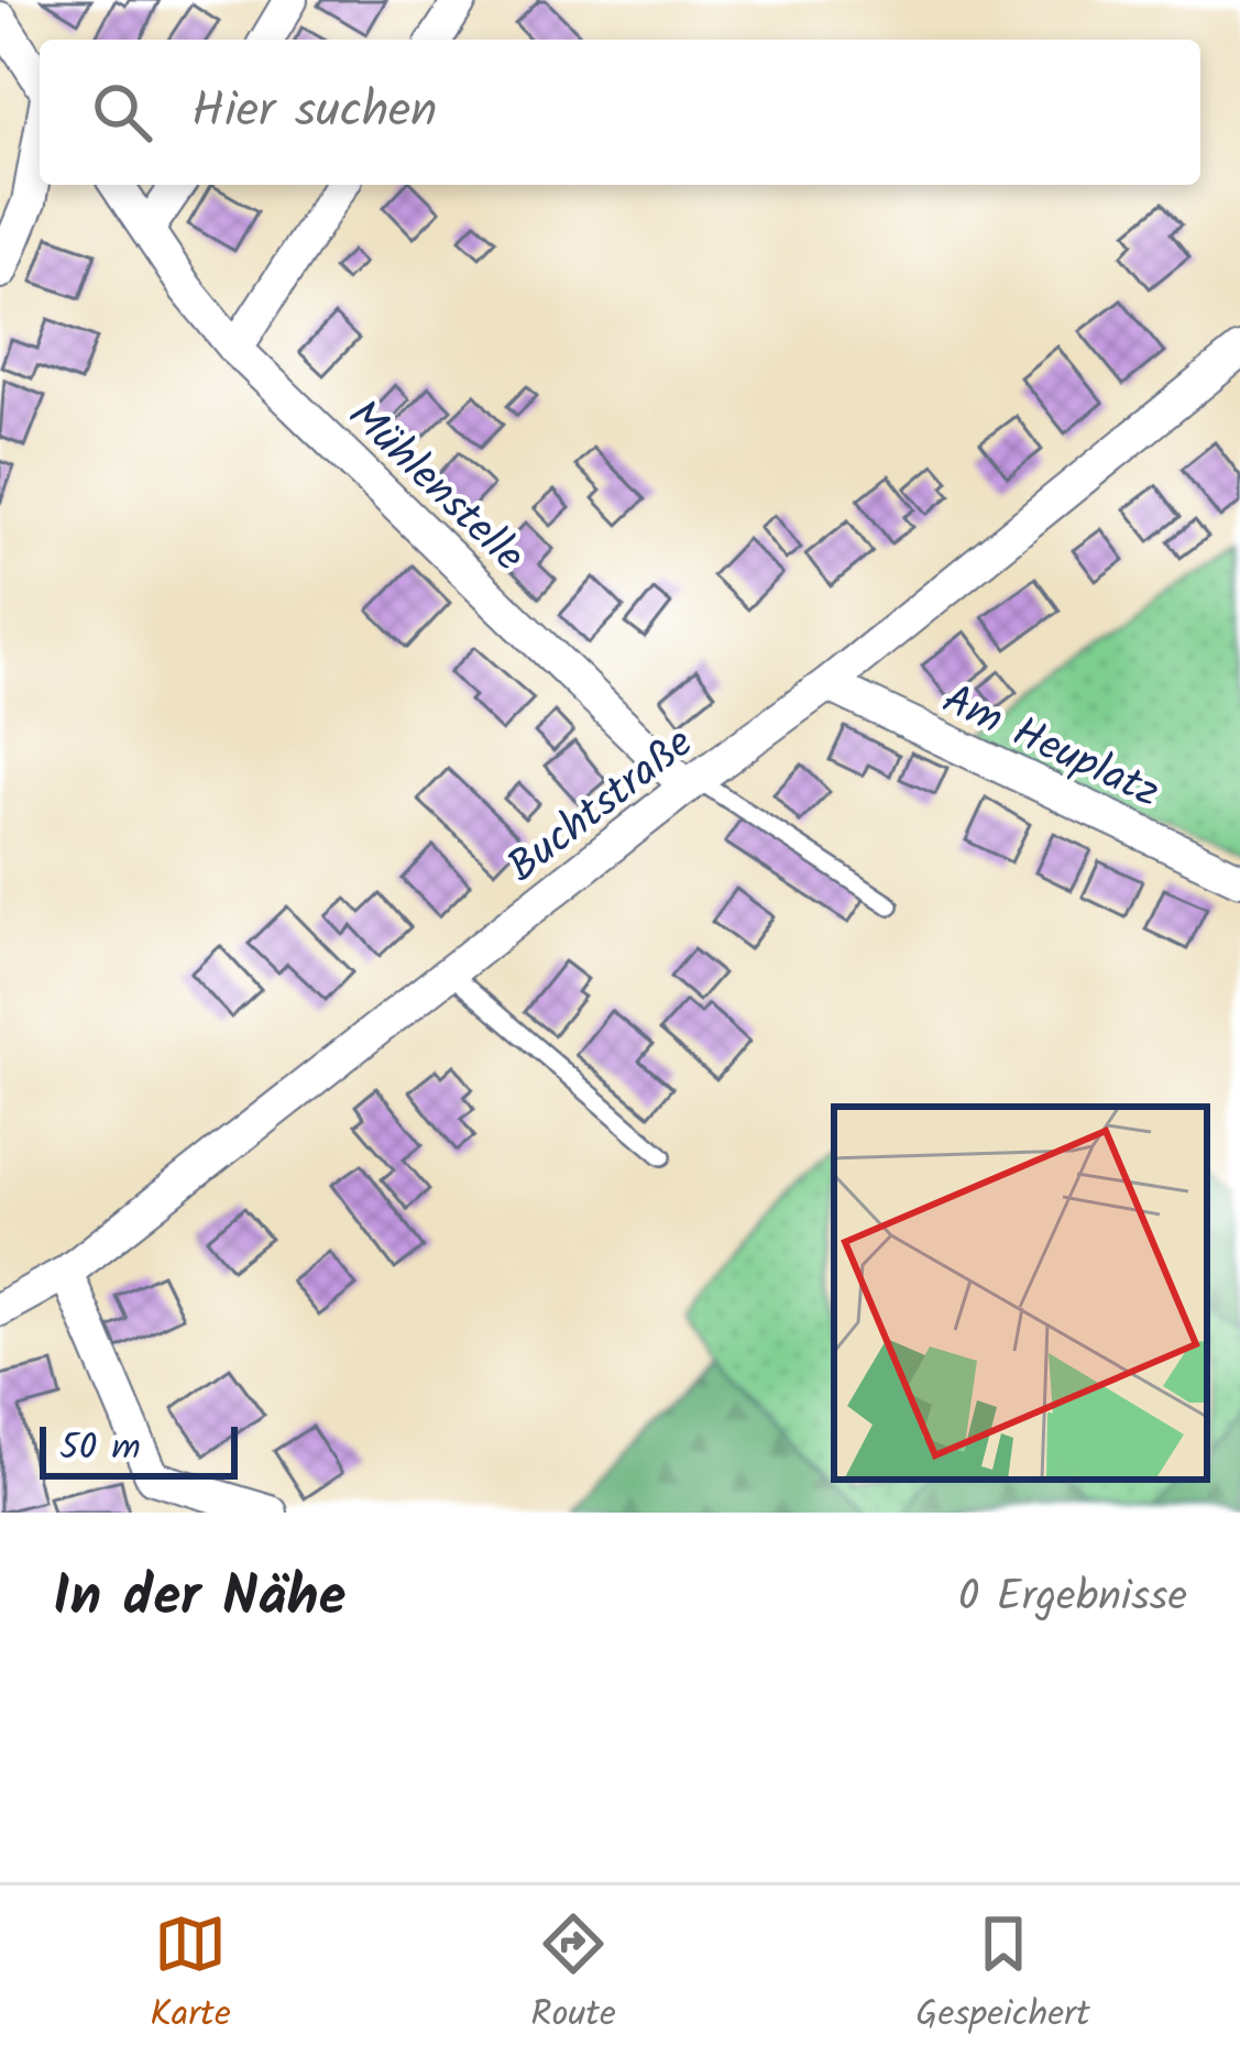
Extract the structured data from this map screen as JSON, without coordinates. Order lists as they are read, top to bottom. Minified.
{"streets":{"street":["Mühlenstelle","Am Heuplatz","Buchtstraße"]},"crossings":[["Mühlenstelle","Buchtstraße"],["Am Heuplatz","Buchtstraße"]],"scale_bar":"50 m","page":{"search":"Hier suchen","scale":"50 m","heading":["In der Nähe","0 Ergebnisse"],"nav":["Karte","Route","Gespeichert"]}}
